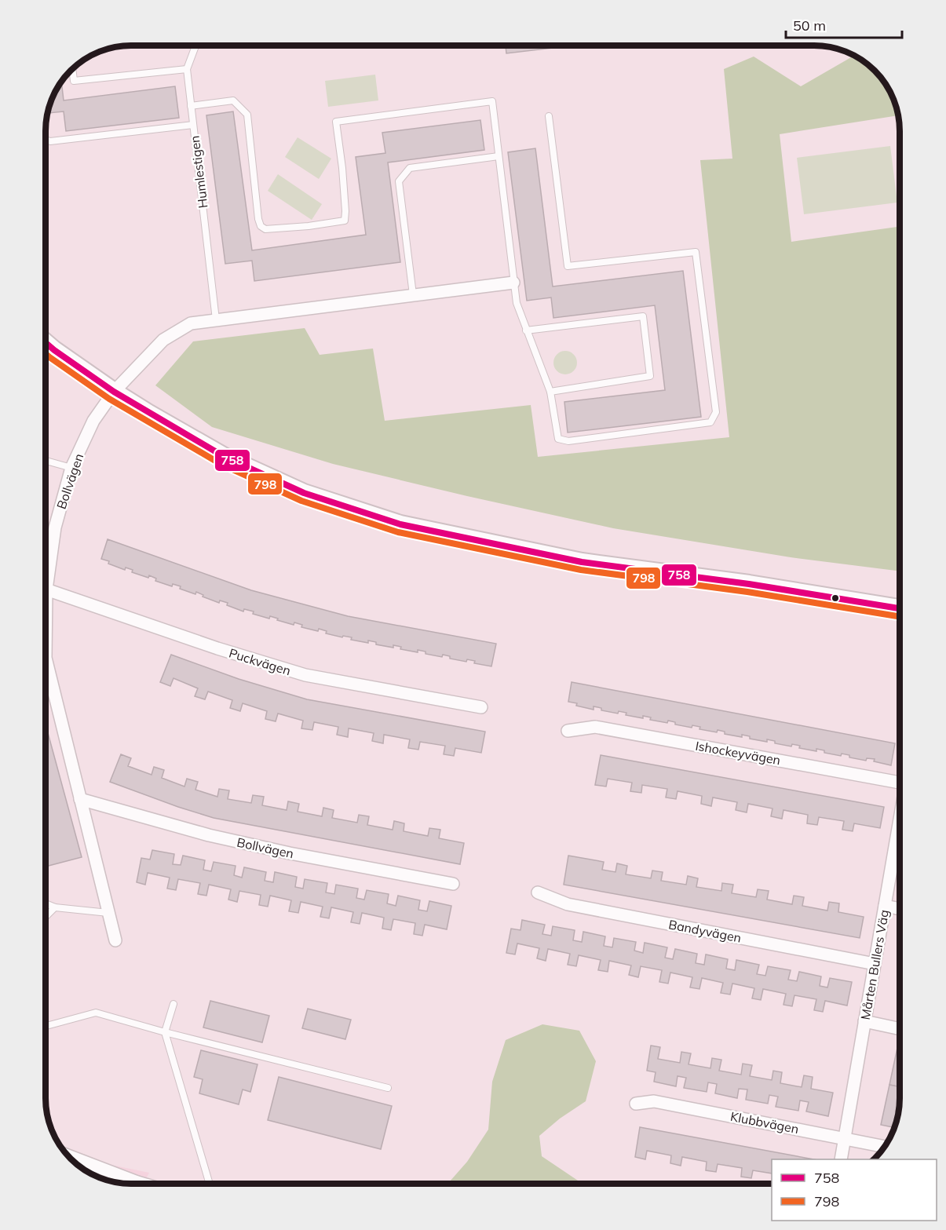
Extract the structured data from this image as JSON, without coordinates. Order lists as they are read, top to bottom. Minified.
{"streets":{"street":["Bollvägen","Puckvägen","Ishockeyvägen","Bandyvägen","Mårten Bullers Väg","Klubbvägen"],"lane":["Humlestigen"]},"crossings":[["Bandyvägen","Mårten Bullers Väg"],["Mårten Bullers Väg","Klubbvägen"]],"lines":["transit line 758","transit line 798"],"legend":["758","798"],"scale_bar":"50 m"}
